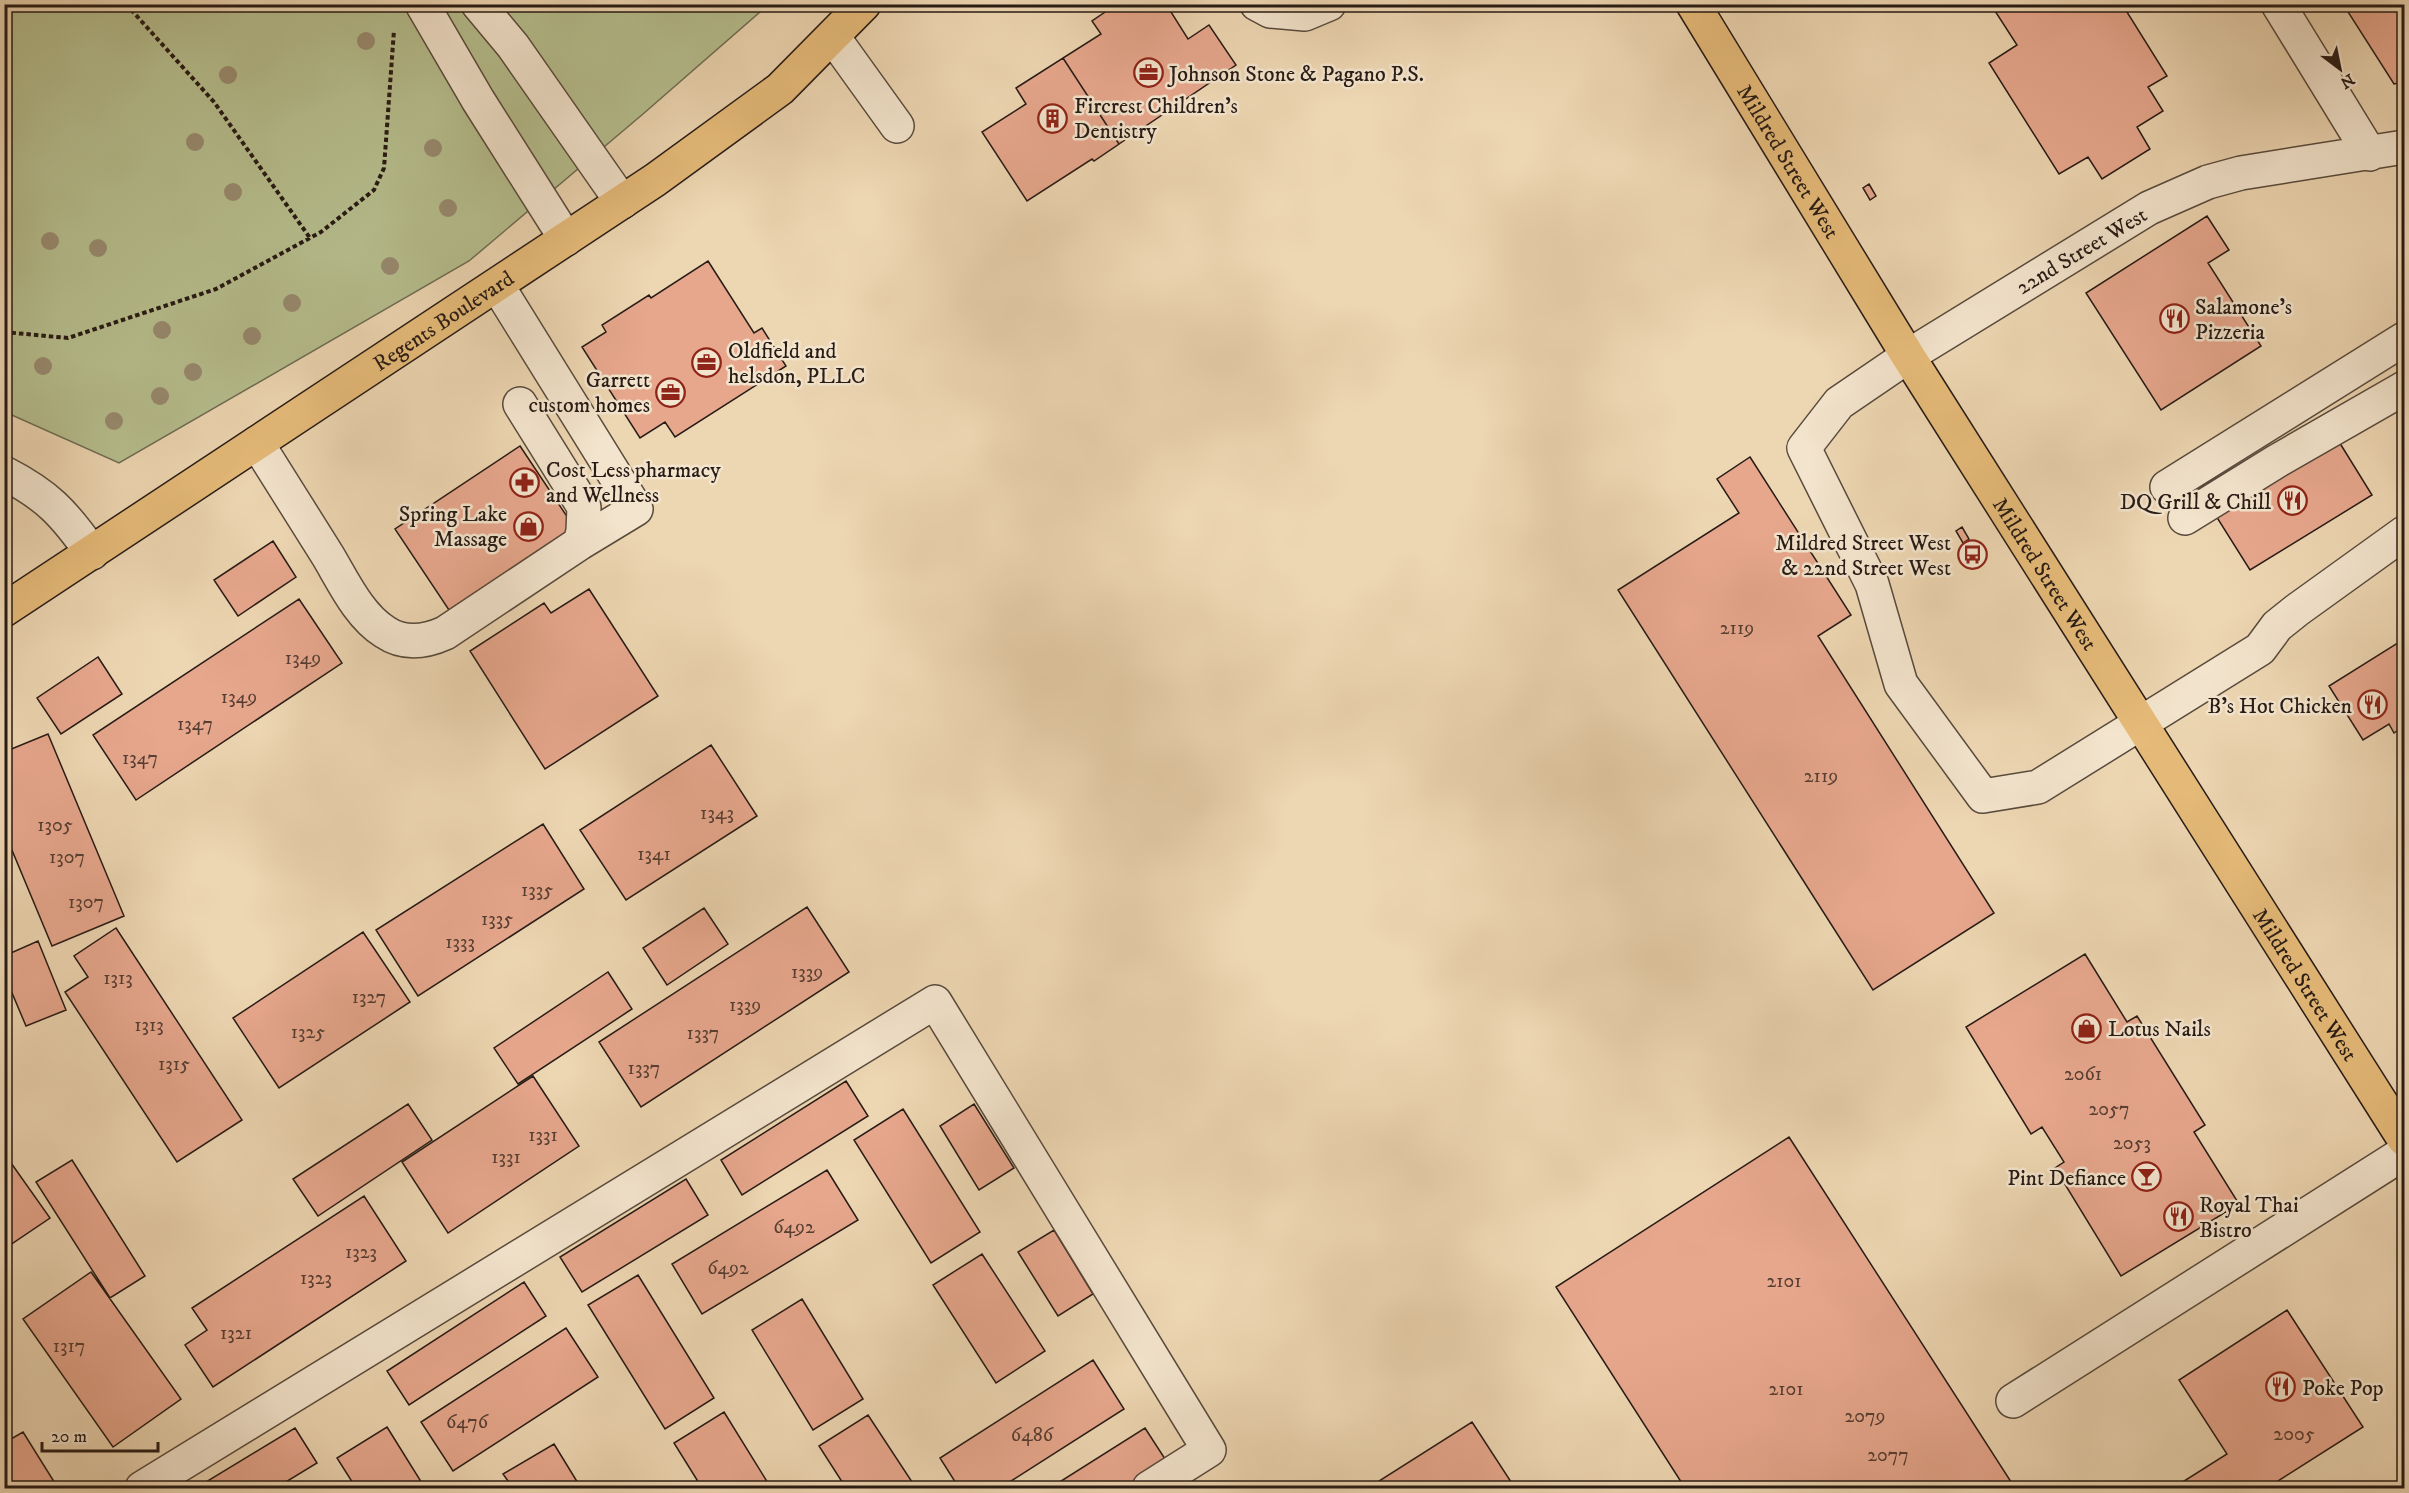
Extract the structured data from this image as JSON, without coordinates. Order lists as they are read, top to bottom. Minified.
{"streets":{"main road":["Mildred Street West","Regents Boulevard"],"street":["22nd Street West"]},"crossings":[["Mildred Street West","22nd Street West"]],"places":{"office":["Johnson Stone & Pagano P.S.","Oldfield and helsdon, PLLC","Garrett custom homes"],"building":["Fircrest Children's Dentistry"],"restaurant":["Salamone's Pizzeria","DQ Grill & Chill","B's Hot Chicken","Royal Thai Bistro","Poke Pop"],"pharmacy":["Cost Less pharmacy and Wellness"],"shop":["Spring Lake Massage","Lotus Nails"],"bus stop":["Mildred Street West & 22nd Street West"],"bar":["Pint Defiance"]},"house_numbers":["2119","1349","1349","1347","1347","2119","1343","1305","1341","1307","1335","1307","1335","1333","1339","1313","1327","1339","1313","1325","1337","1315","1337","2061","2057","1331","2053","1331","6492","1323","6492","1323","2101","1321","1317","2101","2079","6476","2005","6486","2077"],"scale_bar":"20 m","north":"bottom right"}
